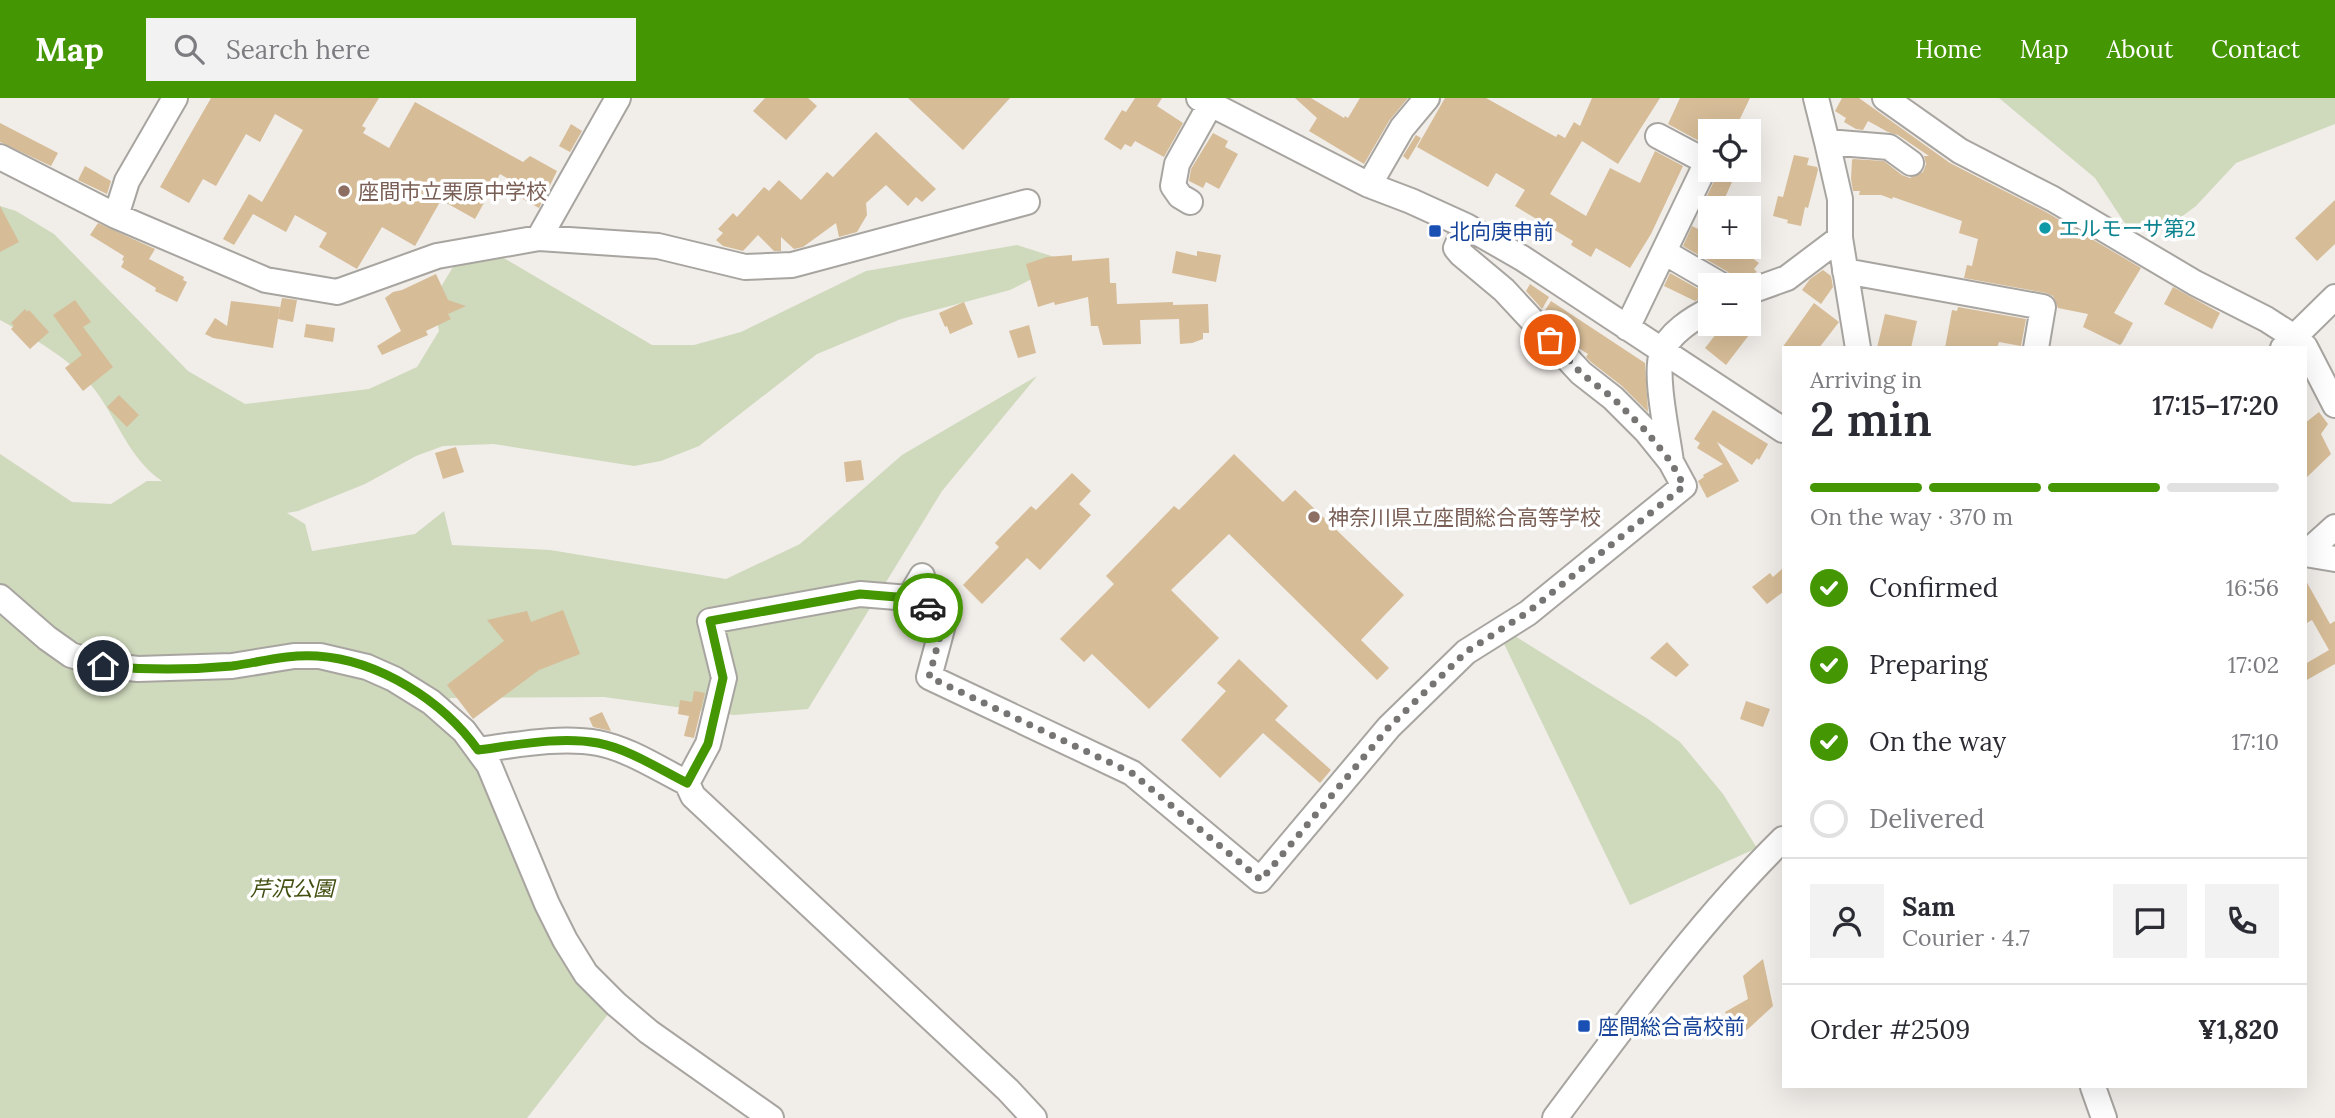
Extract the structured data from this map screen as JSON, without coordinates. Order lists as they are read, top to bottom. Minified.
{"parks":["芹沢公園"],"places":{"other":["座間市立栗原中学校","エルモーサ第2","神奈川県立座間総合高等学校"],"transit":["北向庚申前","座間総合高校前"]},"page":{"header":"Map","search":"Search here","nav":["Home","Map","About","Contact"],"map_buttons":["+","−"],"heading":["2 min","Arriving in","17:15–17:20"],"panel":["Sam","Courier · 4.7","Order #2509","¥1,820"],"bar":"On the way · 370 m","list":[["Confirmed","16:56"],["Preparing","17:02"],["On the way","17:10"],"Delivered"]}}
